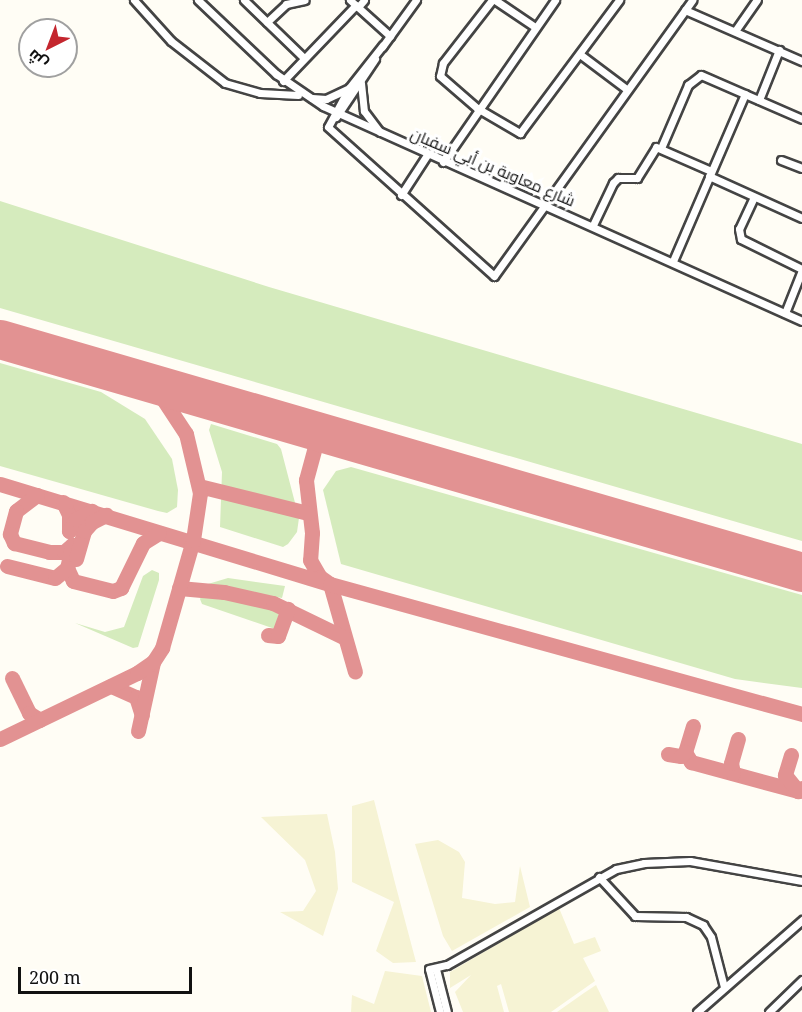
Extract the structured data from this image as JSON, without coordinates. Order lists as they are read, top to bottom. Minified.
{"streets":{"street":["شارع معاوية بن أبي سفيان"]},"scale_bar":"200 m","north":"bottom left"}
